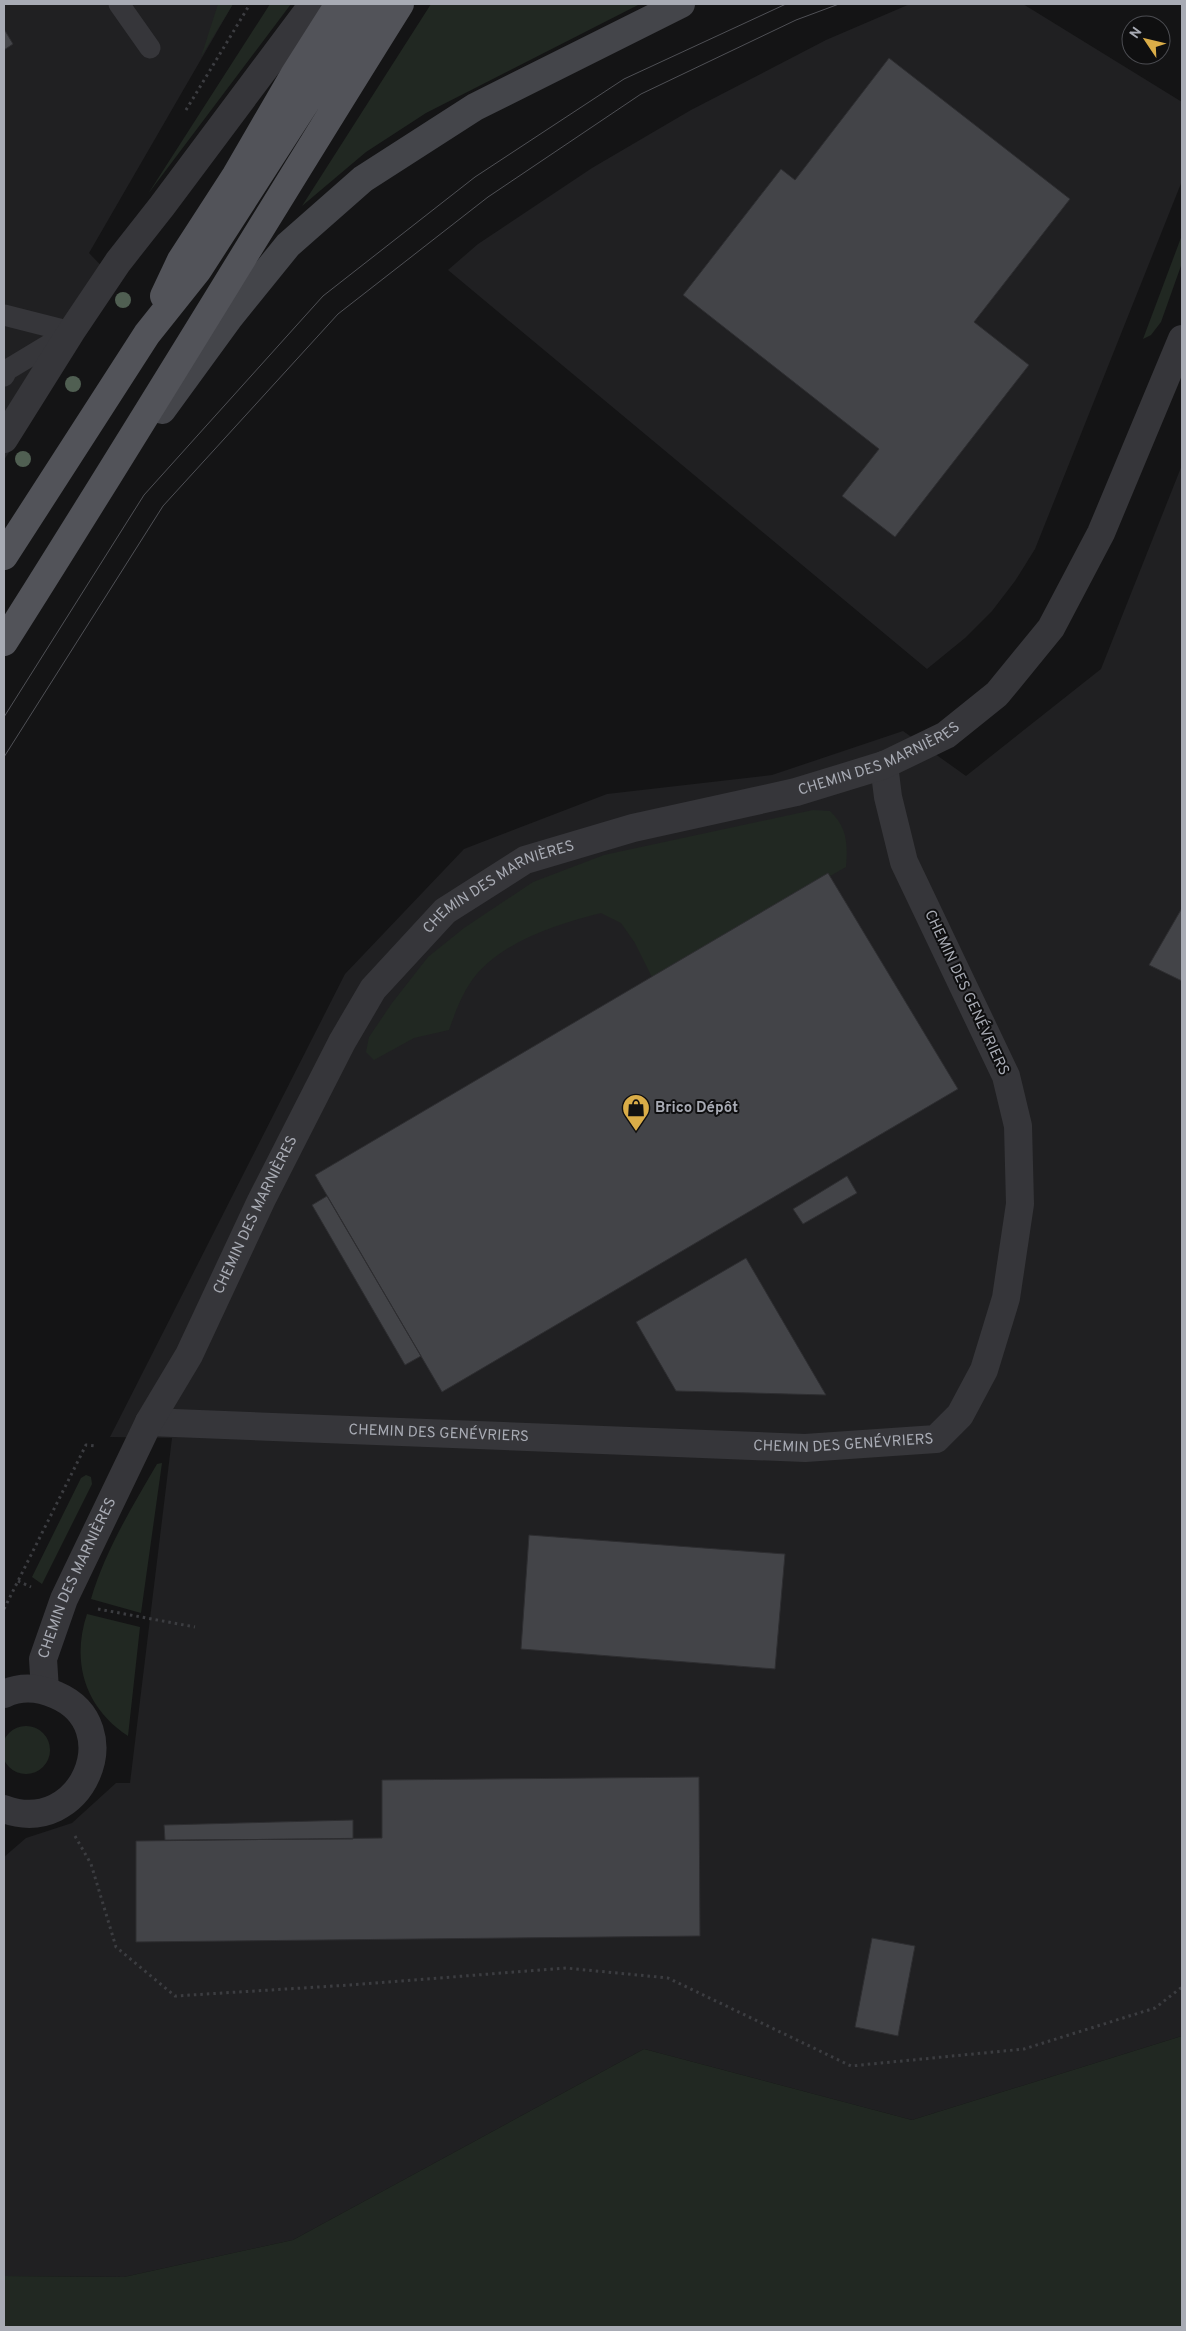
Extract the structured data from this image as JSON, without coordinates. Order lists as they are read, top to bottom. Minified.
{"streets":{"street":["CHEMIN DES MARNIÈRES","CHEMIN DES GENÉVRIERS"]},"crossings":[["CHEMIN DES MARNIÈRES","CHEMIN DES GENÉVRIERS"]],"places":{"shop":["Brico Dépôt"]},"north":"top left"}
